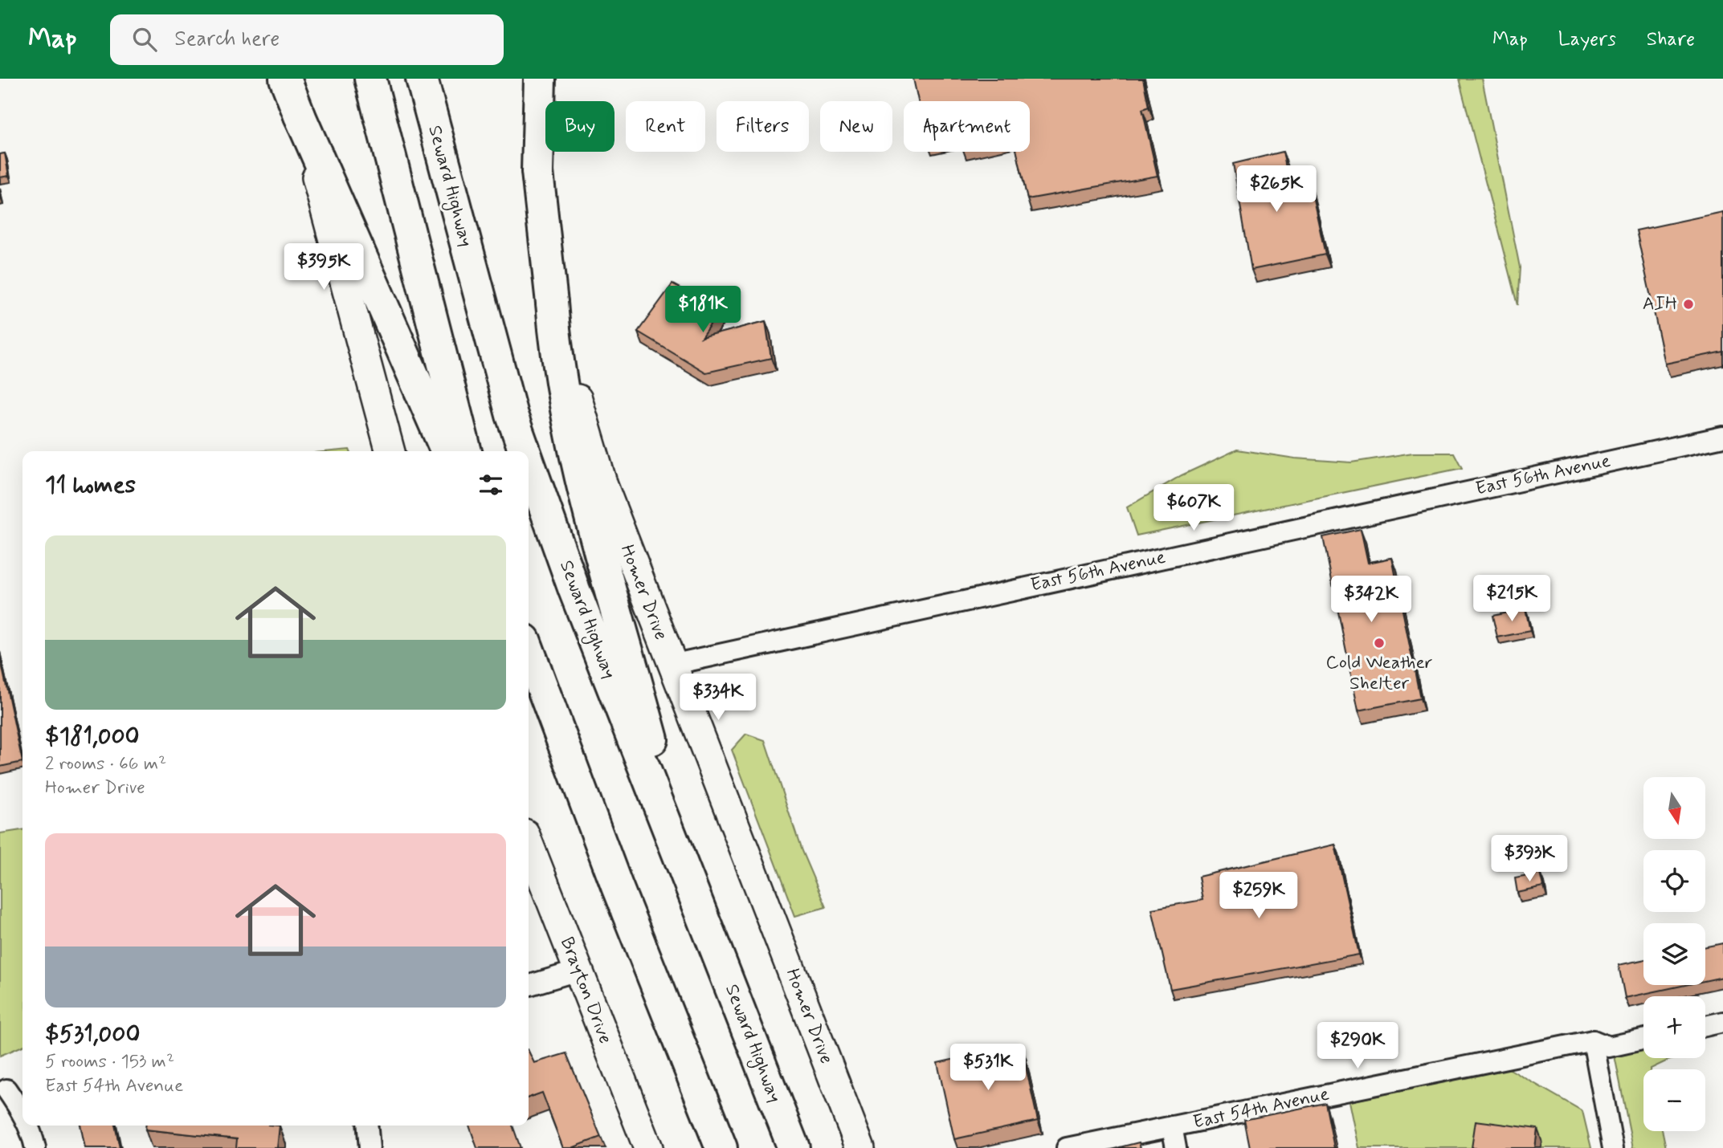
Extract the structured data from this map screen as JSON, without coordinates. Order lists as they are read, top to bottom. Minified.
{"streets":{"main road":["Seward Highway","Homer Drive","Brayton Drive"],"street":["East 56th Avenue","East 54th Avenue"]},"crossings":[["East 56th Avenue","Homer Drive"]],"places":["AIH","Cold Weather Shelter"],"north":"bottom","page":{"header":"Map","search":"Search here","nav":["Map","Layers","Share"],"chip":["Buy","Rent","Filters","New","Apartment"],"price":["$265K","$395K","$181K","$607K","$215K","$342K","$334K","$393K","$259K","$290K","$531K"],"heading":"11 homes","list":[{"name":"$181,000","note":"2 rooms · 66 m² · Homer Drive"},{"name":"$531,000","note":"5 rooms · 153 m² · East 54th Avenue"}],"map_buttons":["+","−"]}}
